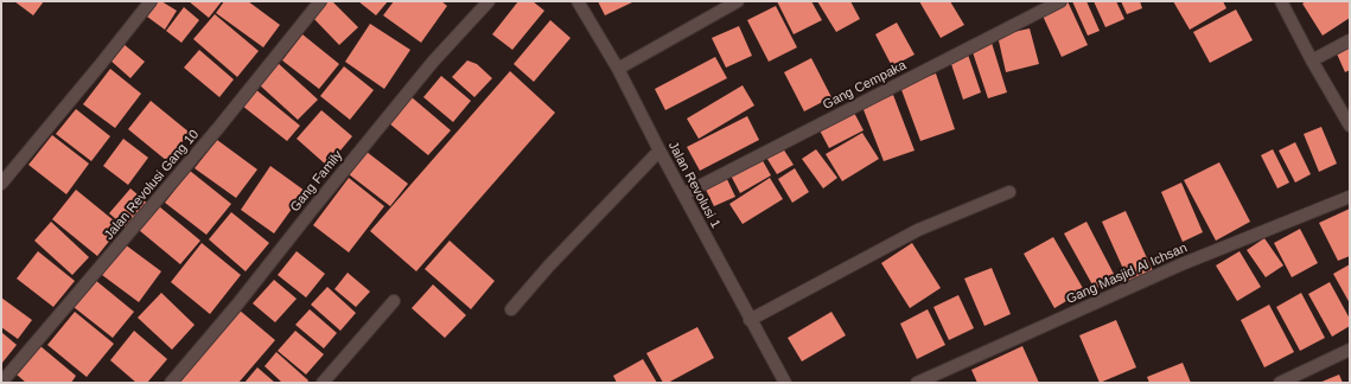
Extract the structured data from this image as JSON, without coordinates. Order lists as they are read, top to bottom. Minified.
{"streets":{"street":["Gang Cempaka","Gang Family","Jalan Revolusi Gang 10","Jalan Revolusi 1","Gang Masjid Al Ichsan"]},"crossings":[["Gang Cempaka","Jalan Revolusi 1"]]}
